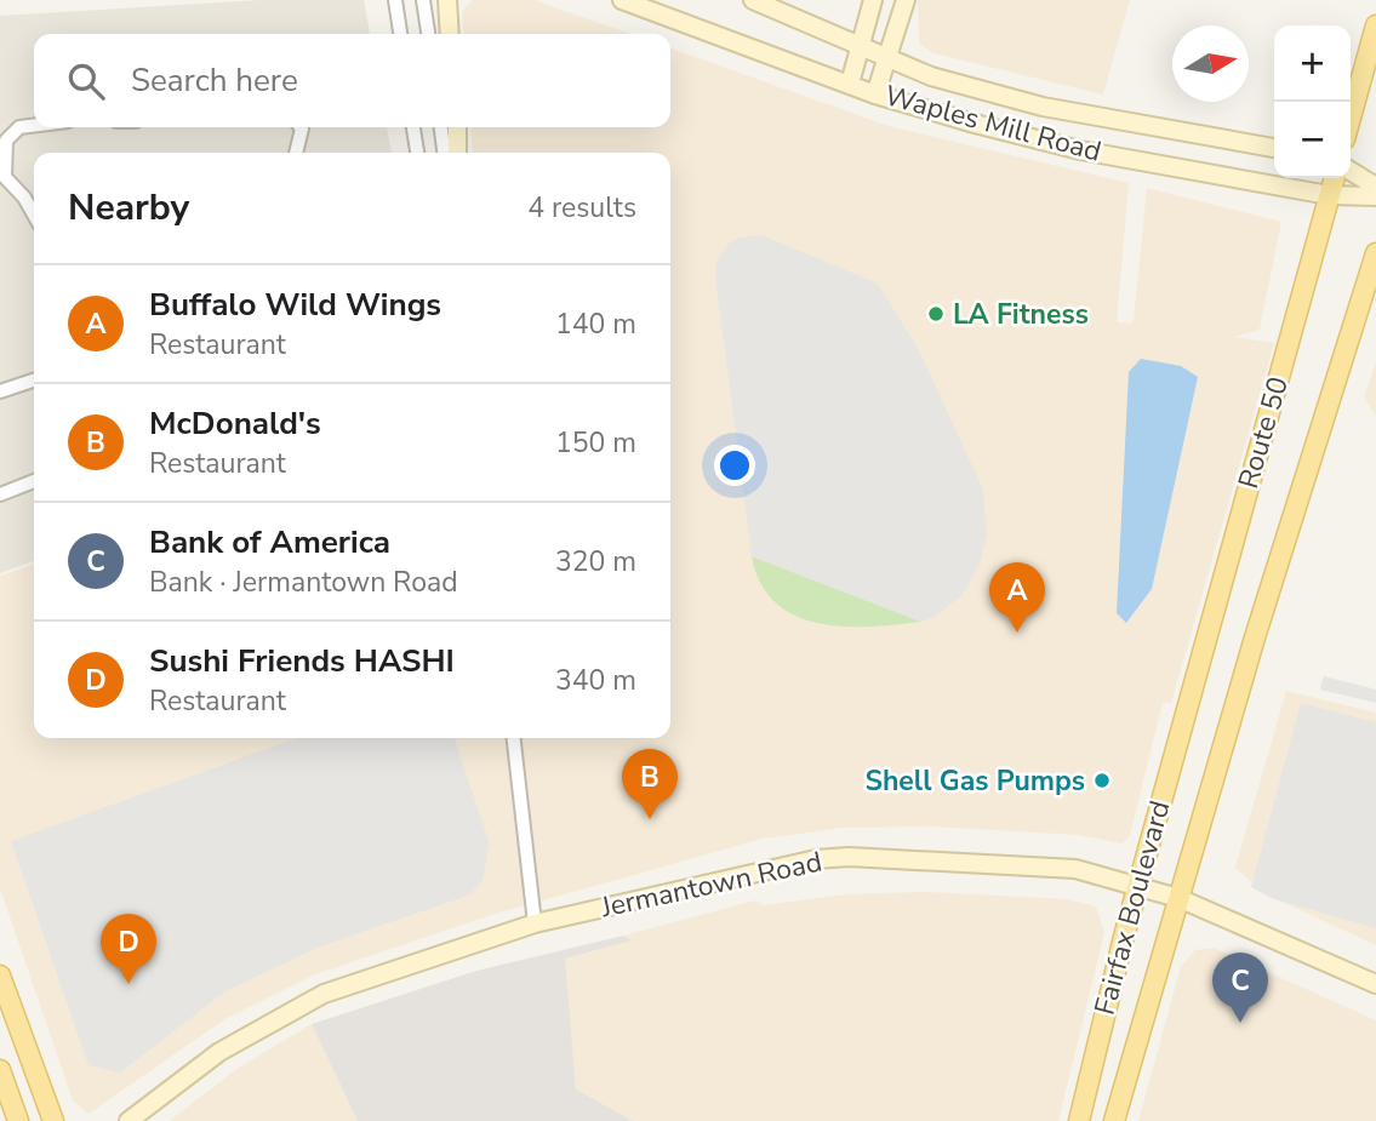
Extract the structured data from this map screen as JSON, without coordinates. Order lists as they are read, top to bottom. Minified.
{"streets":{"main road":["Waples Mill Road","Route 50","Jermantown Road","Fairfax Boulevard"]},"crossings":[["Waples Mill Road","Route 50"],["Route 50","Fairfax Boulevard"],["Jermantown Road","Fairfax Boulevard"]],"places":["LA Fitness","Shell Gas Pumps"],"north":"right","page":{"map_buttons":["+","−"],"search":"Search here","heading":["Nearby","4 results"],"list":[{"mark":"A","name":"Buffalo Wild Wings","note":"Restaurant","value":"140 m"},{"mark":"B","name":"McDonald's","note":"Restaurant","value":"150 m"},{"mark":"C","name":"Bank of America","note":"Bank · Jermantown Road","value":"320 m"},{"mark":"D","name":"Sushi Friends HASHI","note":"Restaurant","value":"340 m"}],"pins":["A","B","D","C"]}}
